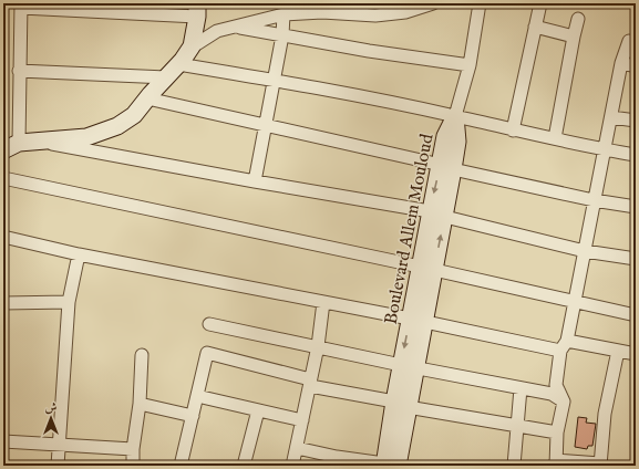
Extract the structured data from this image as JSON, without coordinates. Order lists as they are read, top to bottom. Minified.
{"streets":{"main road":["Boulevard Allem Mouloud"]},"north":"top"}
